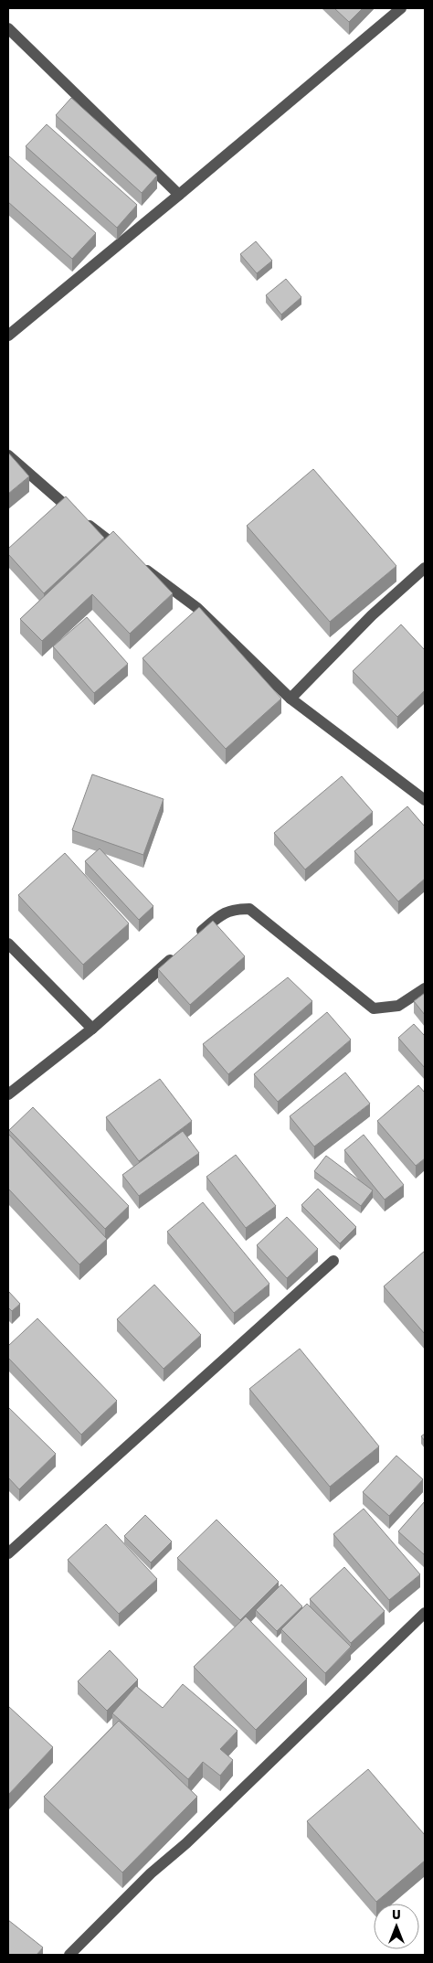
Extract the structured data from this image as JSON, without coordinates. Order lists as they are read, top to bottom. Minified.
{"north":"top"}
